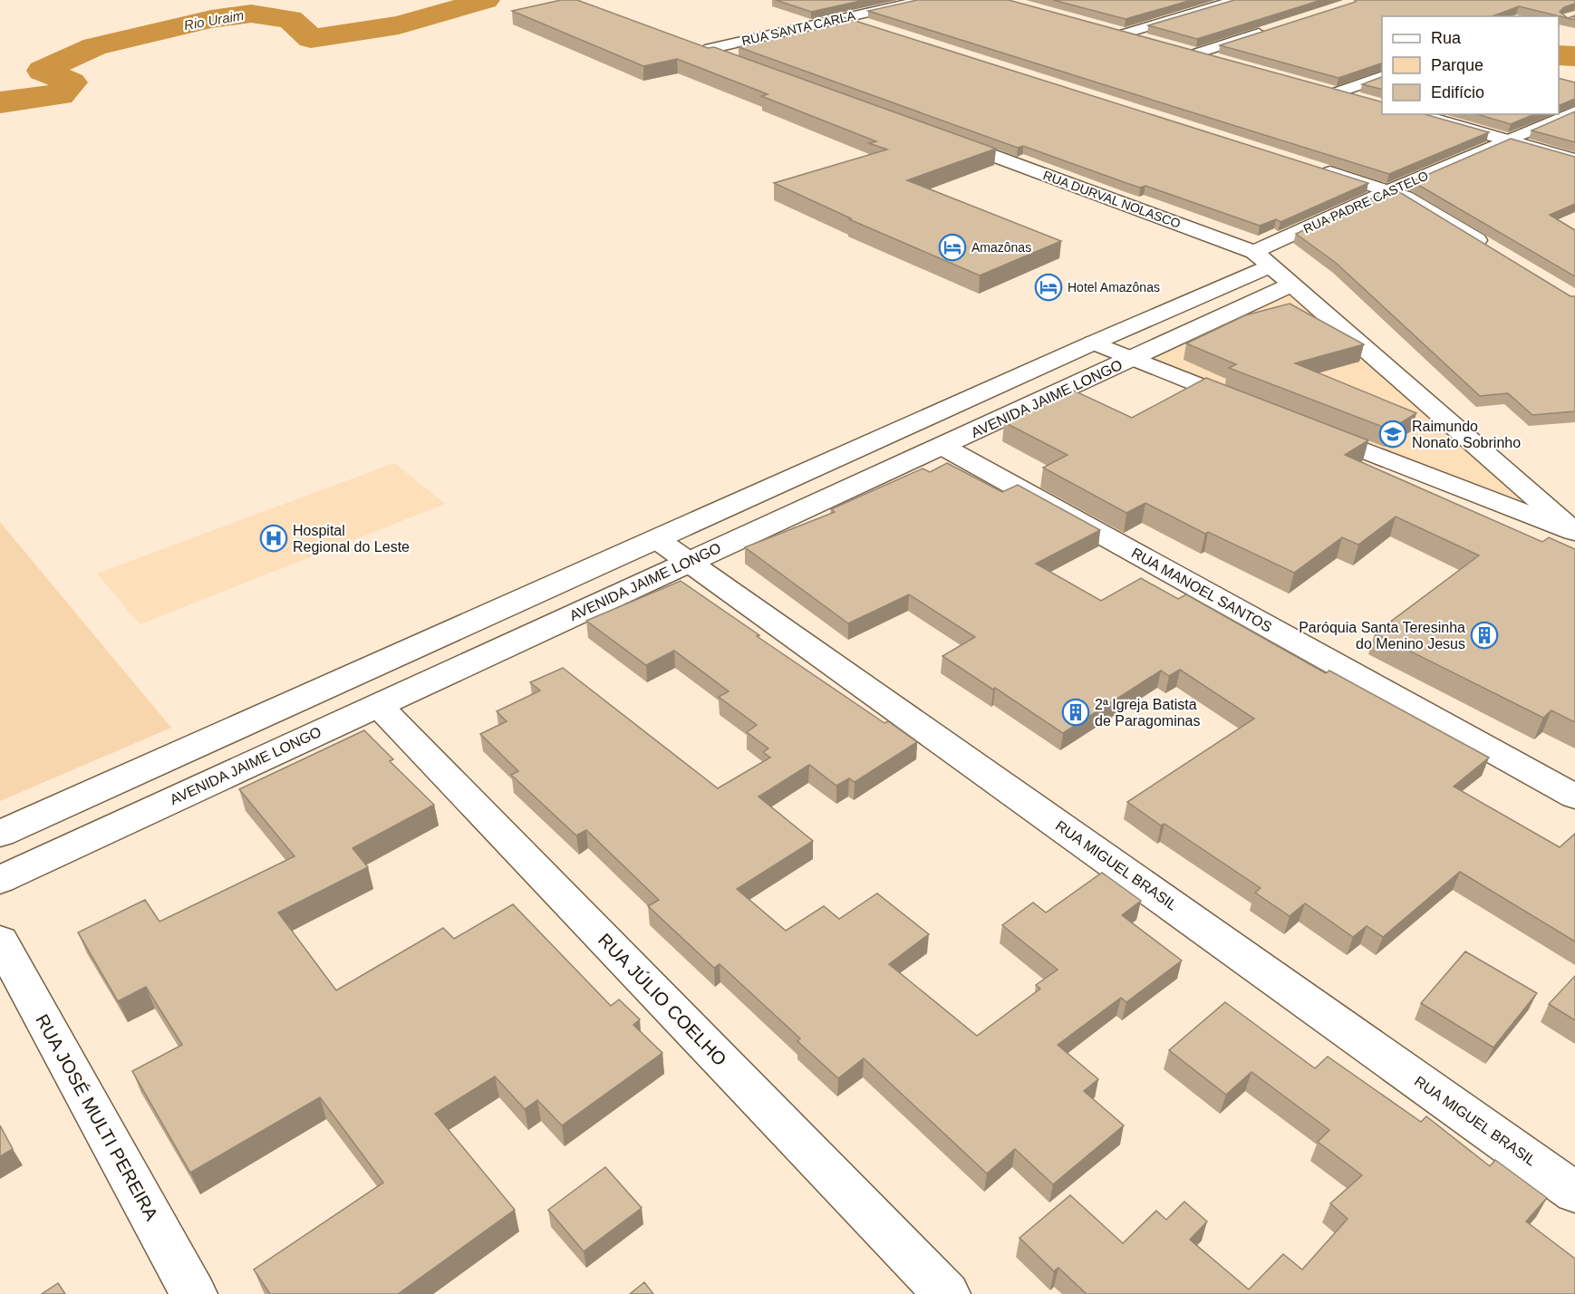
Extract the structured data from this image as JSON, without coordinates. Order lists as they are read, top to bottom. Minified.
{"streets":{"street":["RUA SANTA CARLA","RUA DURVAL NOLASCO","RUA PADRE CASTELO","AVENIDA JAIME LONGO","RUA MANOEL SANTOS","RUA MIGUEL BRASIL","RUA JÚLIO COELHO","RUA JOSÉ MULTI PEREIRA"]},"crossings":[["RUA DURVAL NOLASCO","RUA PADRE CASTELO"],["RUA DURVAL NOLASCO","AVENIDA JAIME LONGO"],["RUA PADRE CASTELO","AVENIDA JAIME LONGO"],["AVENIDA JAIME LONGO","RUA MANOEL SANTOS"],["AVENIDA JAIME LONGO","RUA MIGUEL BRASIL"],["AVENIDA JAIME LONGO","RUA JÚLIO COELHO"]],"water":["Rio Uraim"],"places":{"hotel":["Amazônas","Hotel Amazônas"],"school or university":["Raimundo Nonato Sobrinho"],"hospital":["Hospital Regional do Leste"],"building":["Paróquia Santa Teresinha do Menino Jesus","2ª Igreja Batista de Paragominas"]},"legend":["Rua","Parque","Edifício"]}
